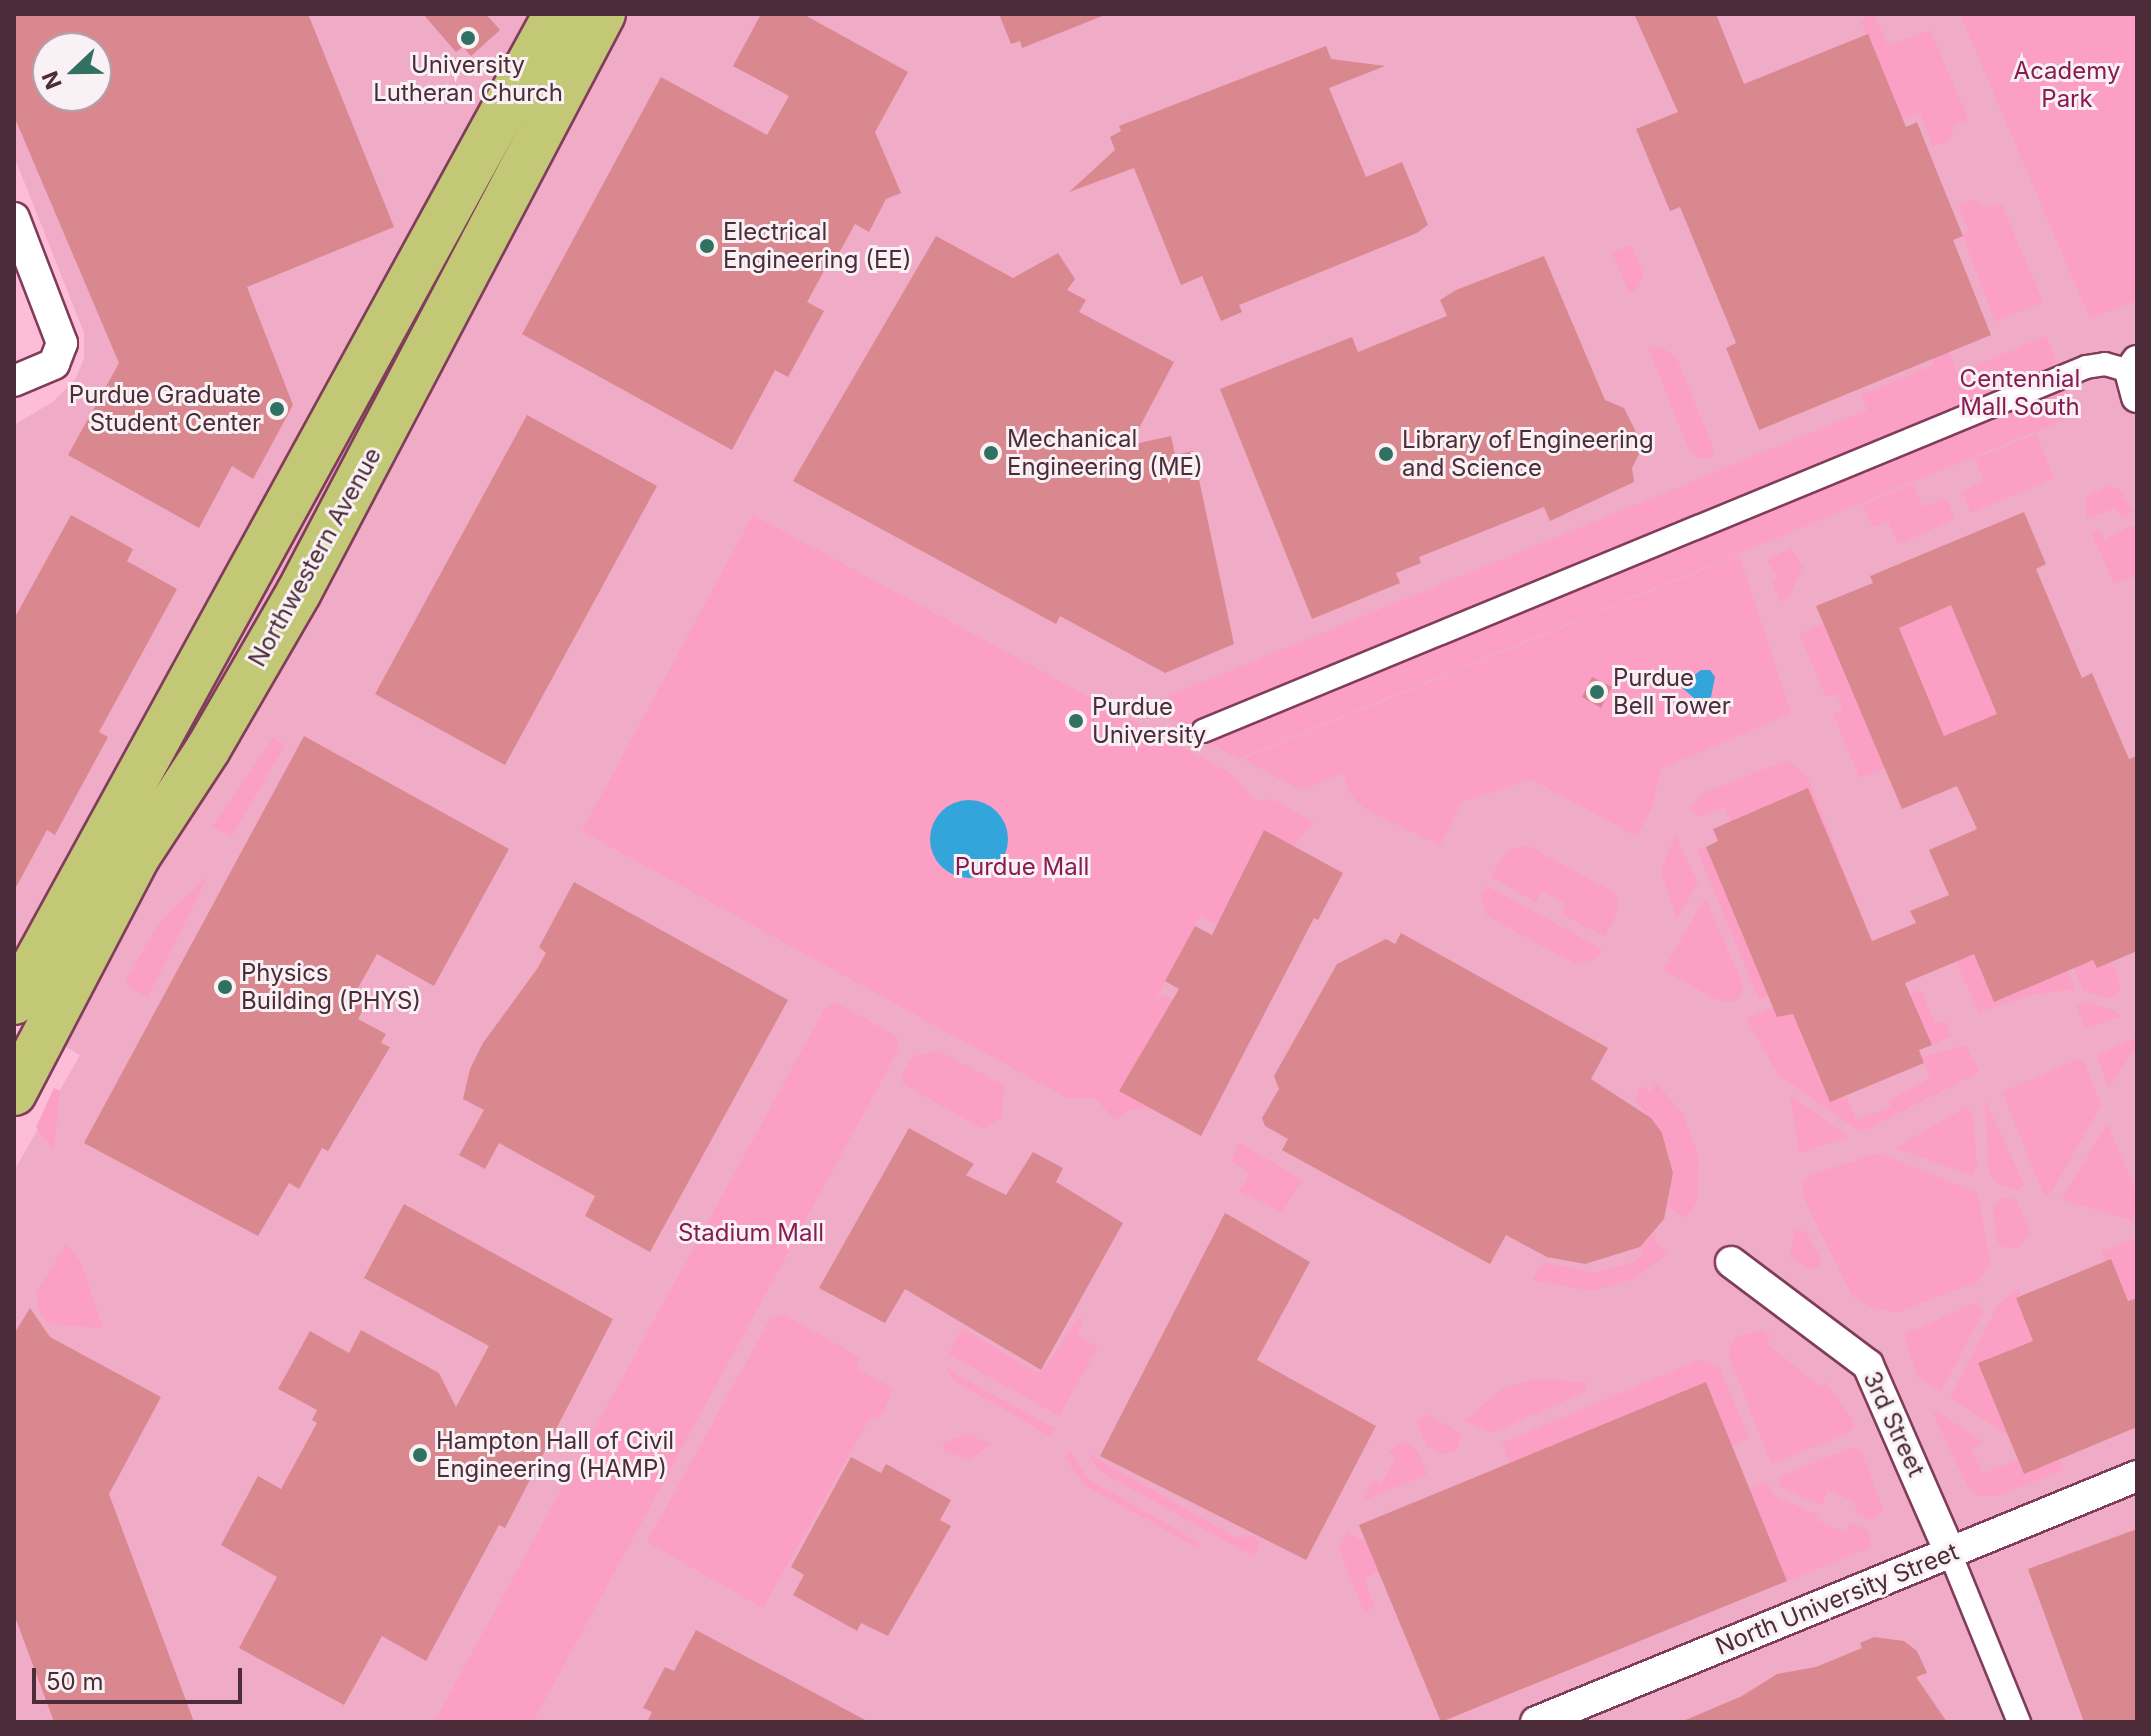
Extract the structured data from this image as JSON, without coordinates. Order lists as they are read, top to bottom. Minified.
{"streets":{"main road":["Northwestern Avenue"],"street":["3rd Street","North University Street"]},"crossings":[["3rd Street","North University Street"]],"parks":["Academy Park","Centennial Mall South","Purdue Mall","Stadium Mall"],"places":["University Lutheran Church","Electrical Engineering (EE)","Purdue Graduate Student Center","Mechanical Engineering (ME)","Library of Engineering and Science","Purdue Bell Tower","Purdue University","Physics Building (PHYS)","Hampton Hall of Civil Engineering (HAMP)"],"scale_bar":"50 m","north":"left"}
